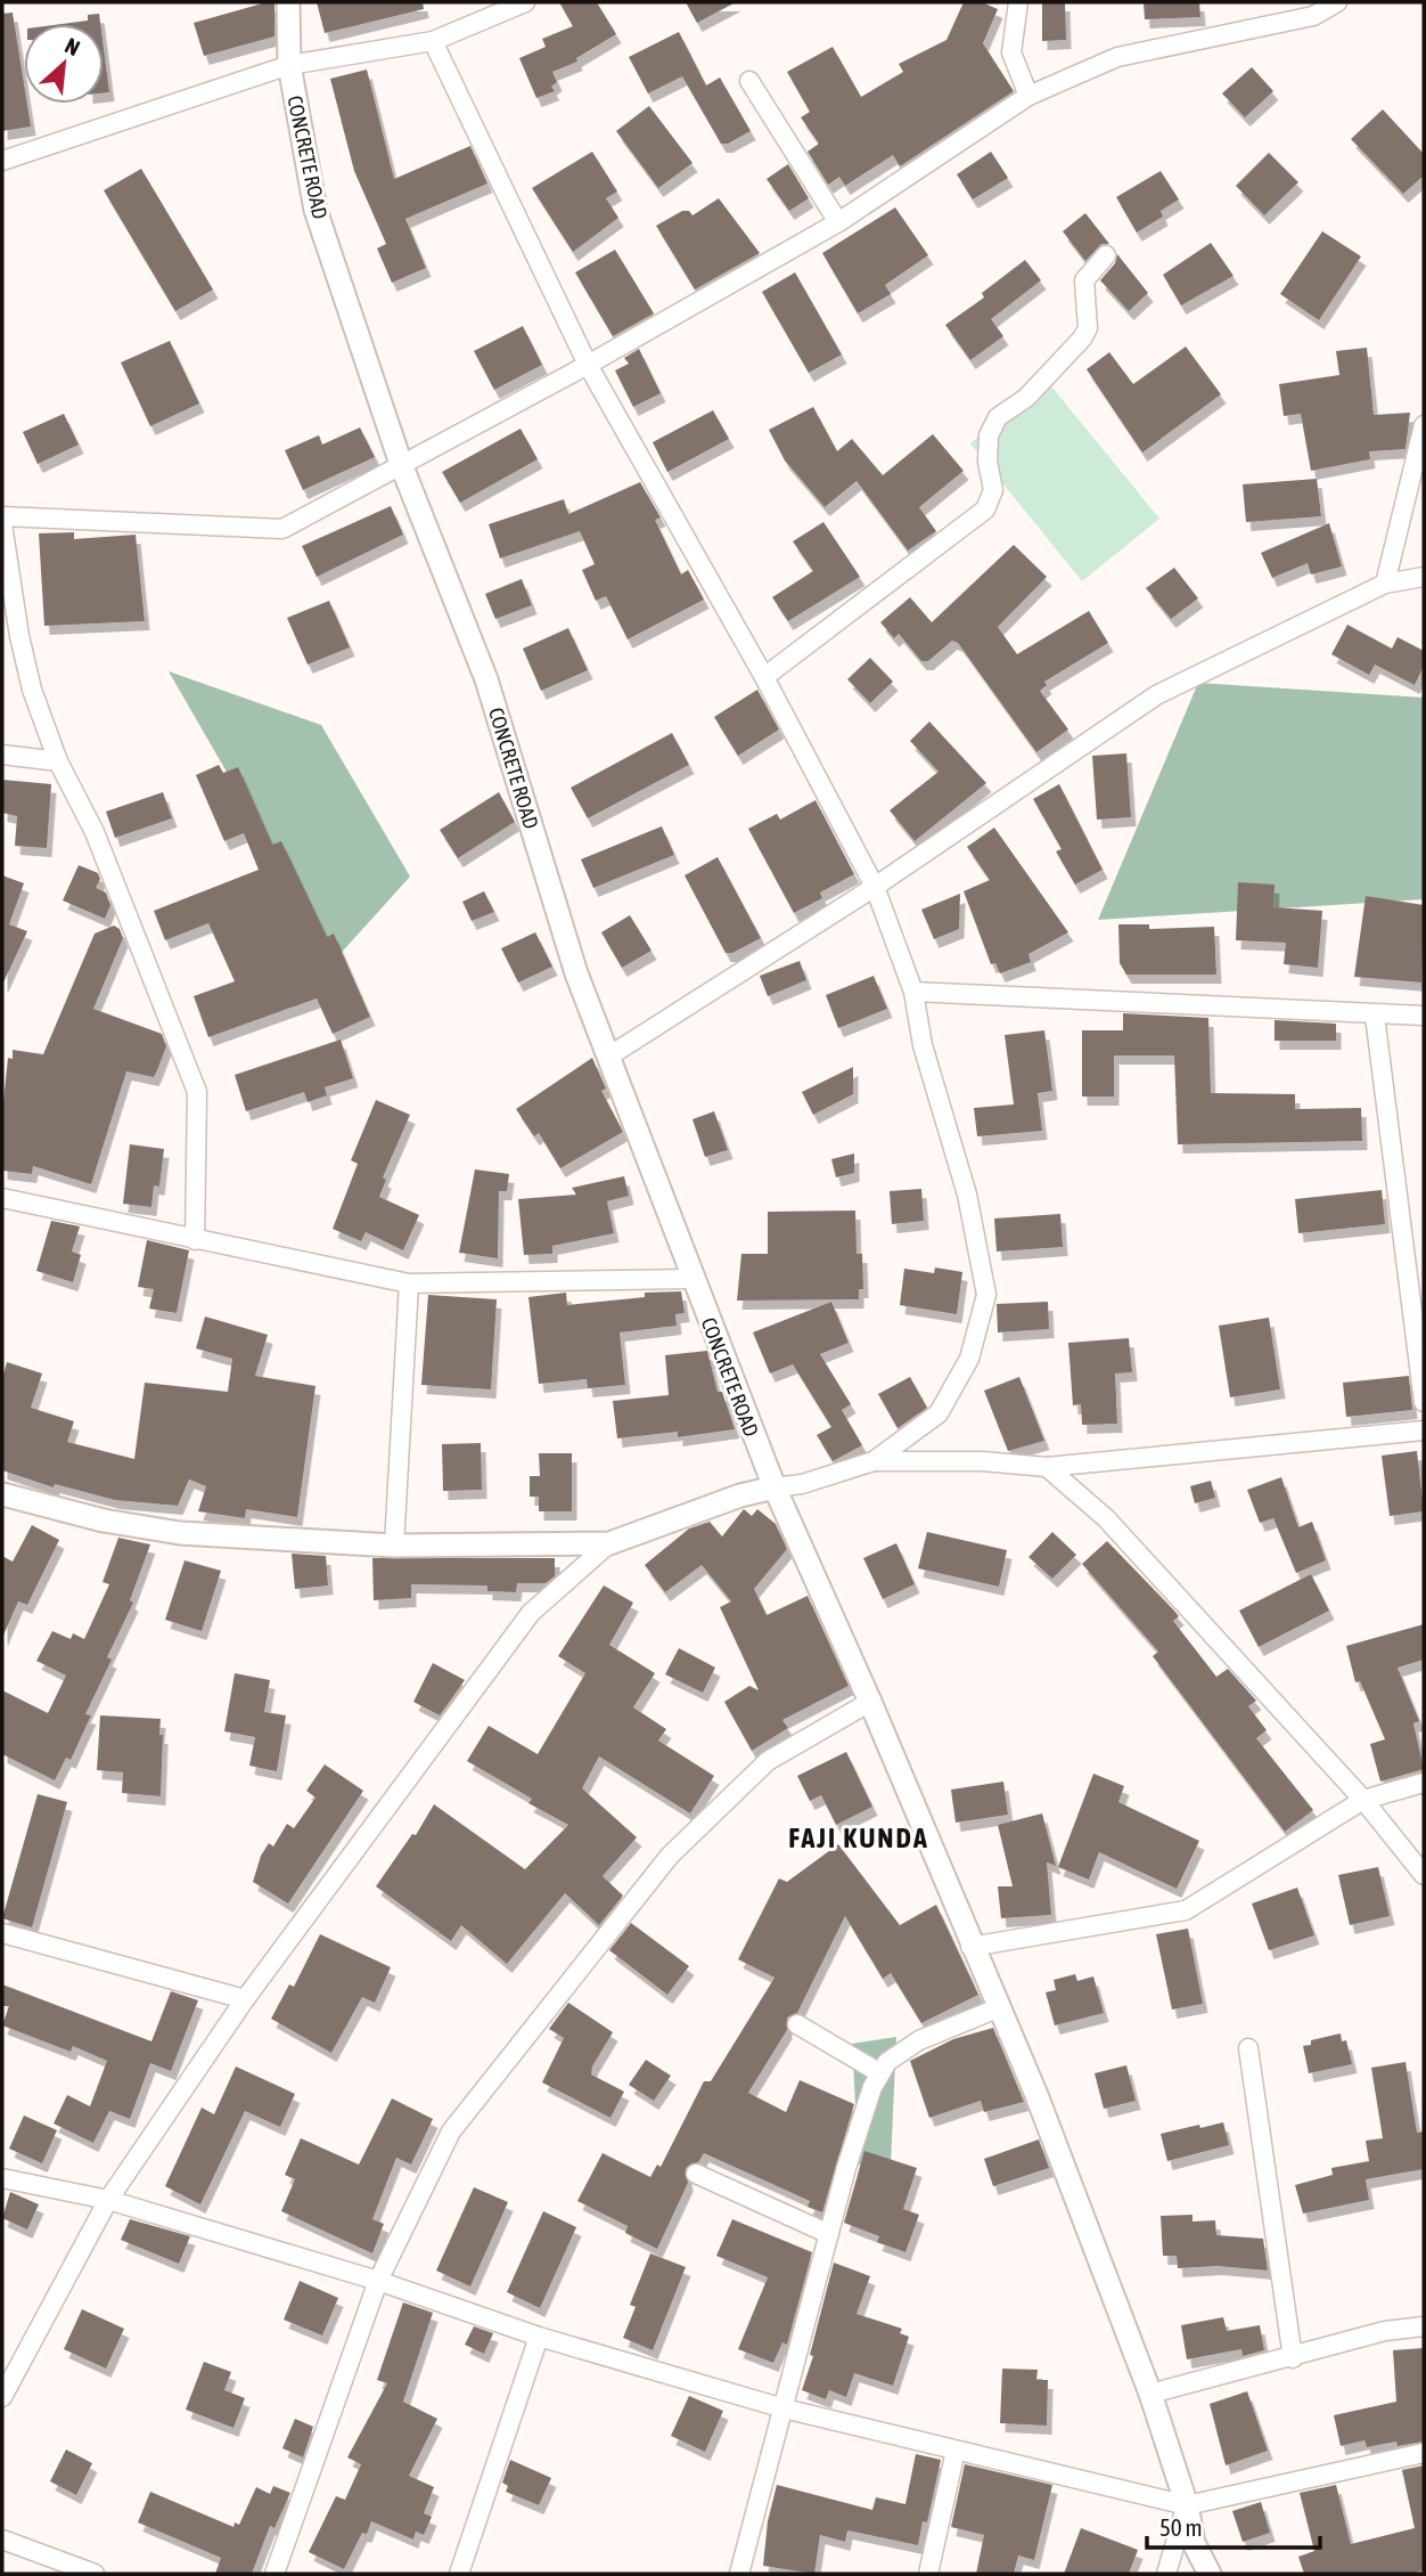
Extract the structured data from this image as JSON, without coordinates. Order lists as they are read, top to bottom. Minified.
{"streets":{"street":["CONCRETE ROAD"]},"districts":["FAJI KUNDA"],"scale_bar":"50 m","north":"top right"}
